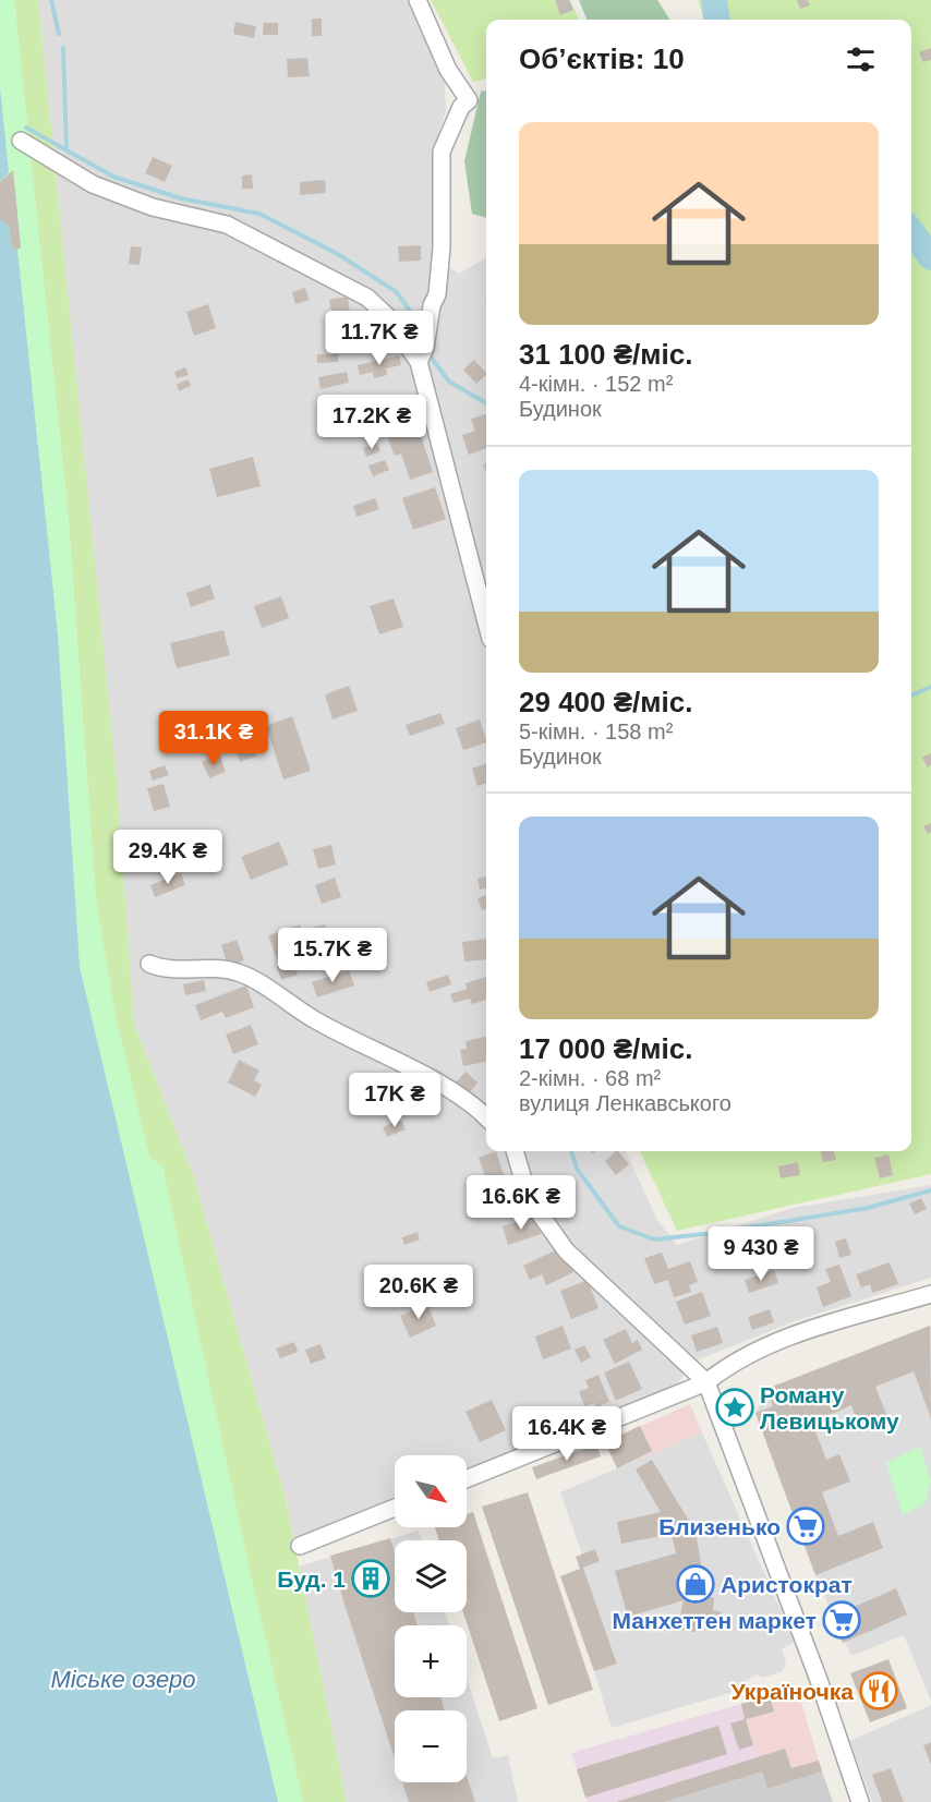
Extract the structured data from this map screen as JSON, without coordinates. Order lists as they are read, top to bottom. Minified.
{"water":["Міське озеро"],"places":{"place":["Роману Левицькому"],"supermarket":["Близенько","Манхеттен маркет"],"building":["Буд. 1"],"shop":["Аристократ"],"restaurant":["Україночка"]},"north":"bottom right","page":{"heading":"Об’єктів: 10","list":[{"name":"31 100 ₴/міс.","note":"4-кімн. · 152 m² · Будинок"},{"name":"29 400 ₴/міс.","note":"5-кімн. · 158 m² · Будинок"},{"name":"17 000 ₴/міс.","note":"2-кімн. · 68 m² · вулиця Ленкавського"}],"price":["11.7K ₴","17.2K ₴","31.1K ₴","29.4K ₴","15.7K ₴","17K ₴","16.6K ₴","9 430 ₴","20.6K ₴","16.4K ₴"],"map_buttons":["+","−"]}}
